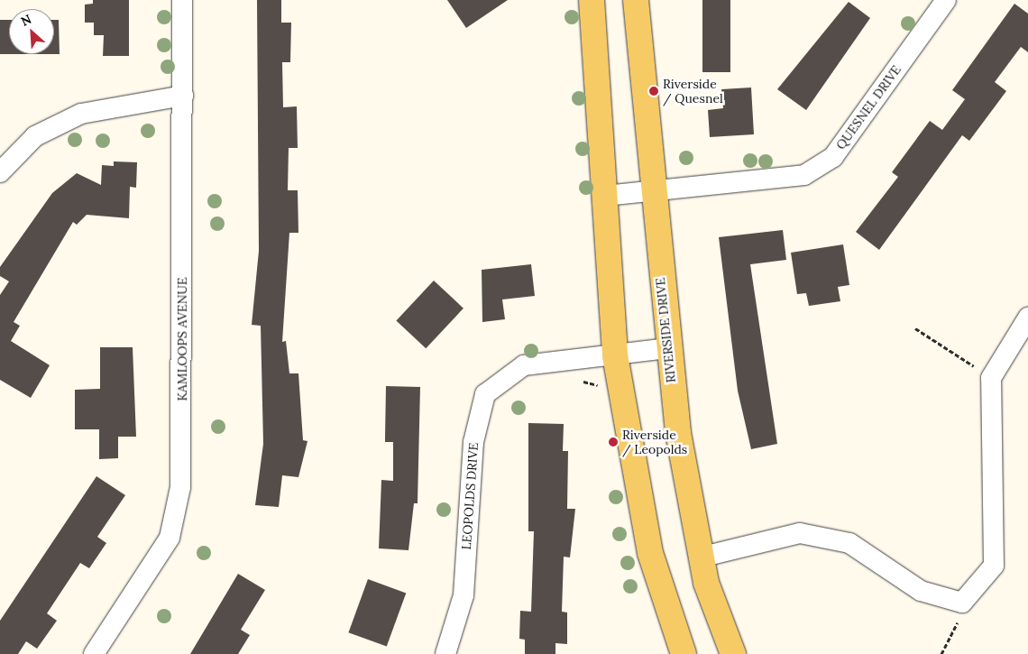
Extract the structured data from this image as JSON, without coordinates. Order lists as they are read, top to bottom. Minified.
{"streets":{"main road":["RIVERSIDE DRIVE"],"street":["QUESNEL DRIVE","KAMLOOPS AVENUE","LEOPOLDS DRIVE"]},"crossings":[["QUESNEL DRIVE","RIVERSIDE DRIVE"],["RIVERSIDE DRIVE","LEOPOLDS DRIVE"]],"places":["Riverside / Quesnel","Riverside / Leopolds"],"north":"top left"}
